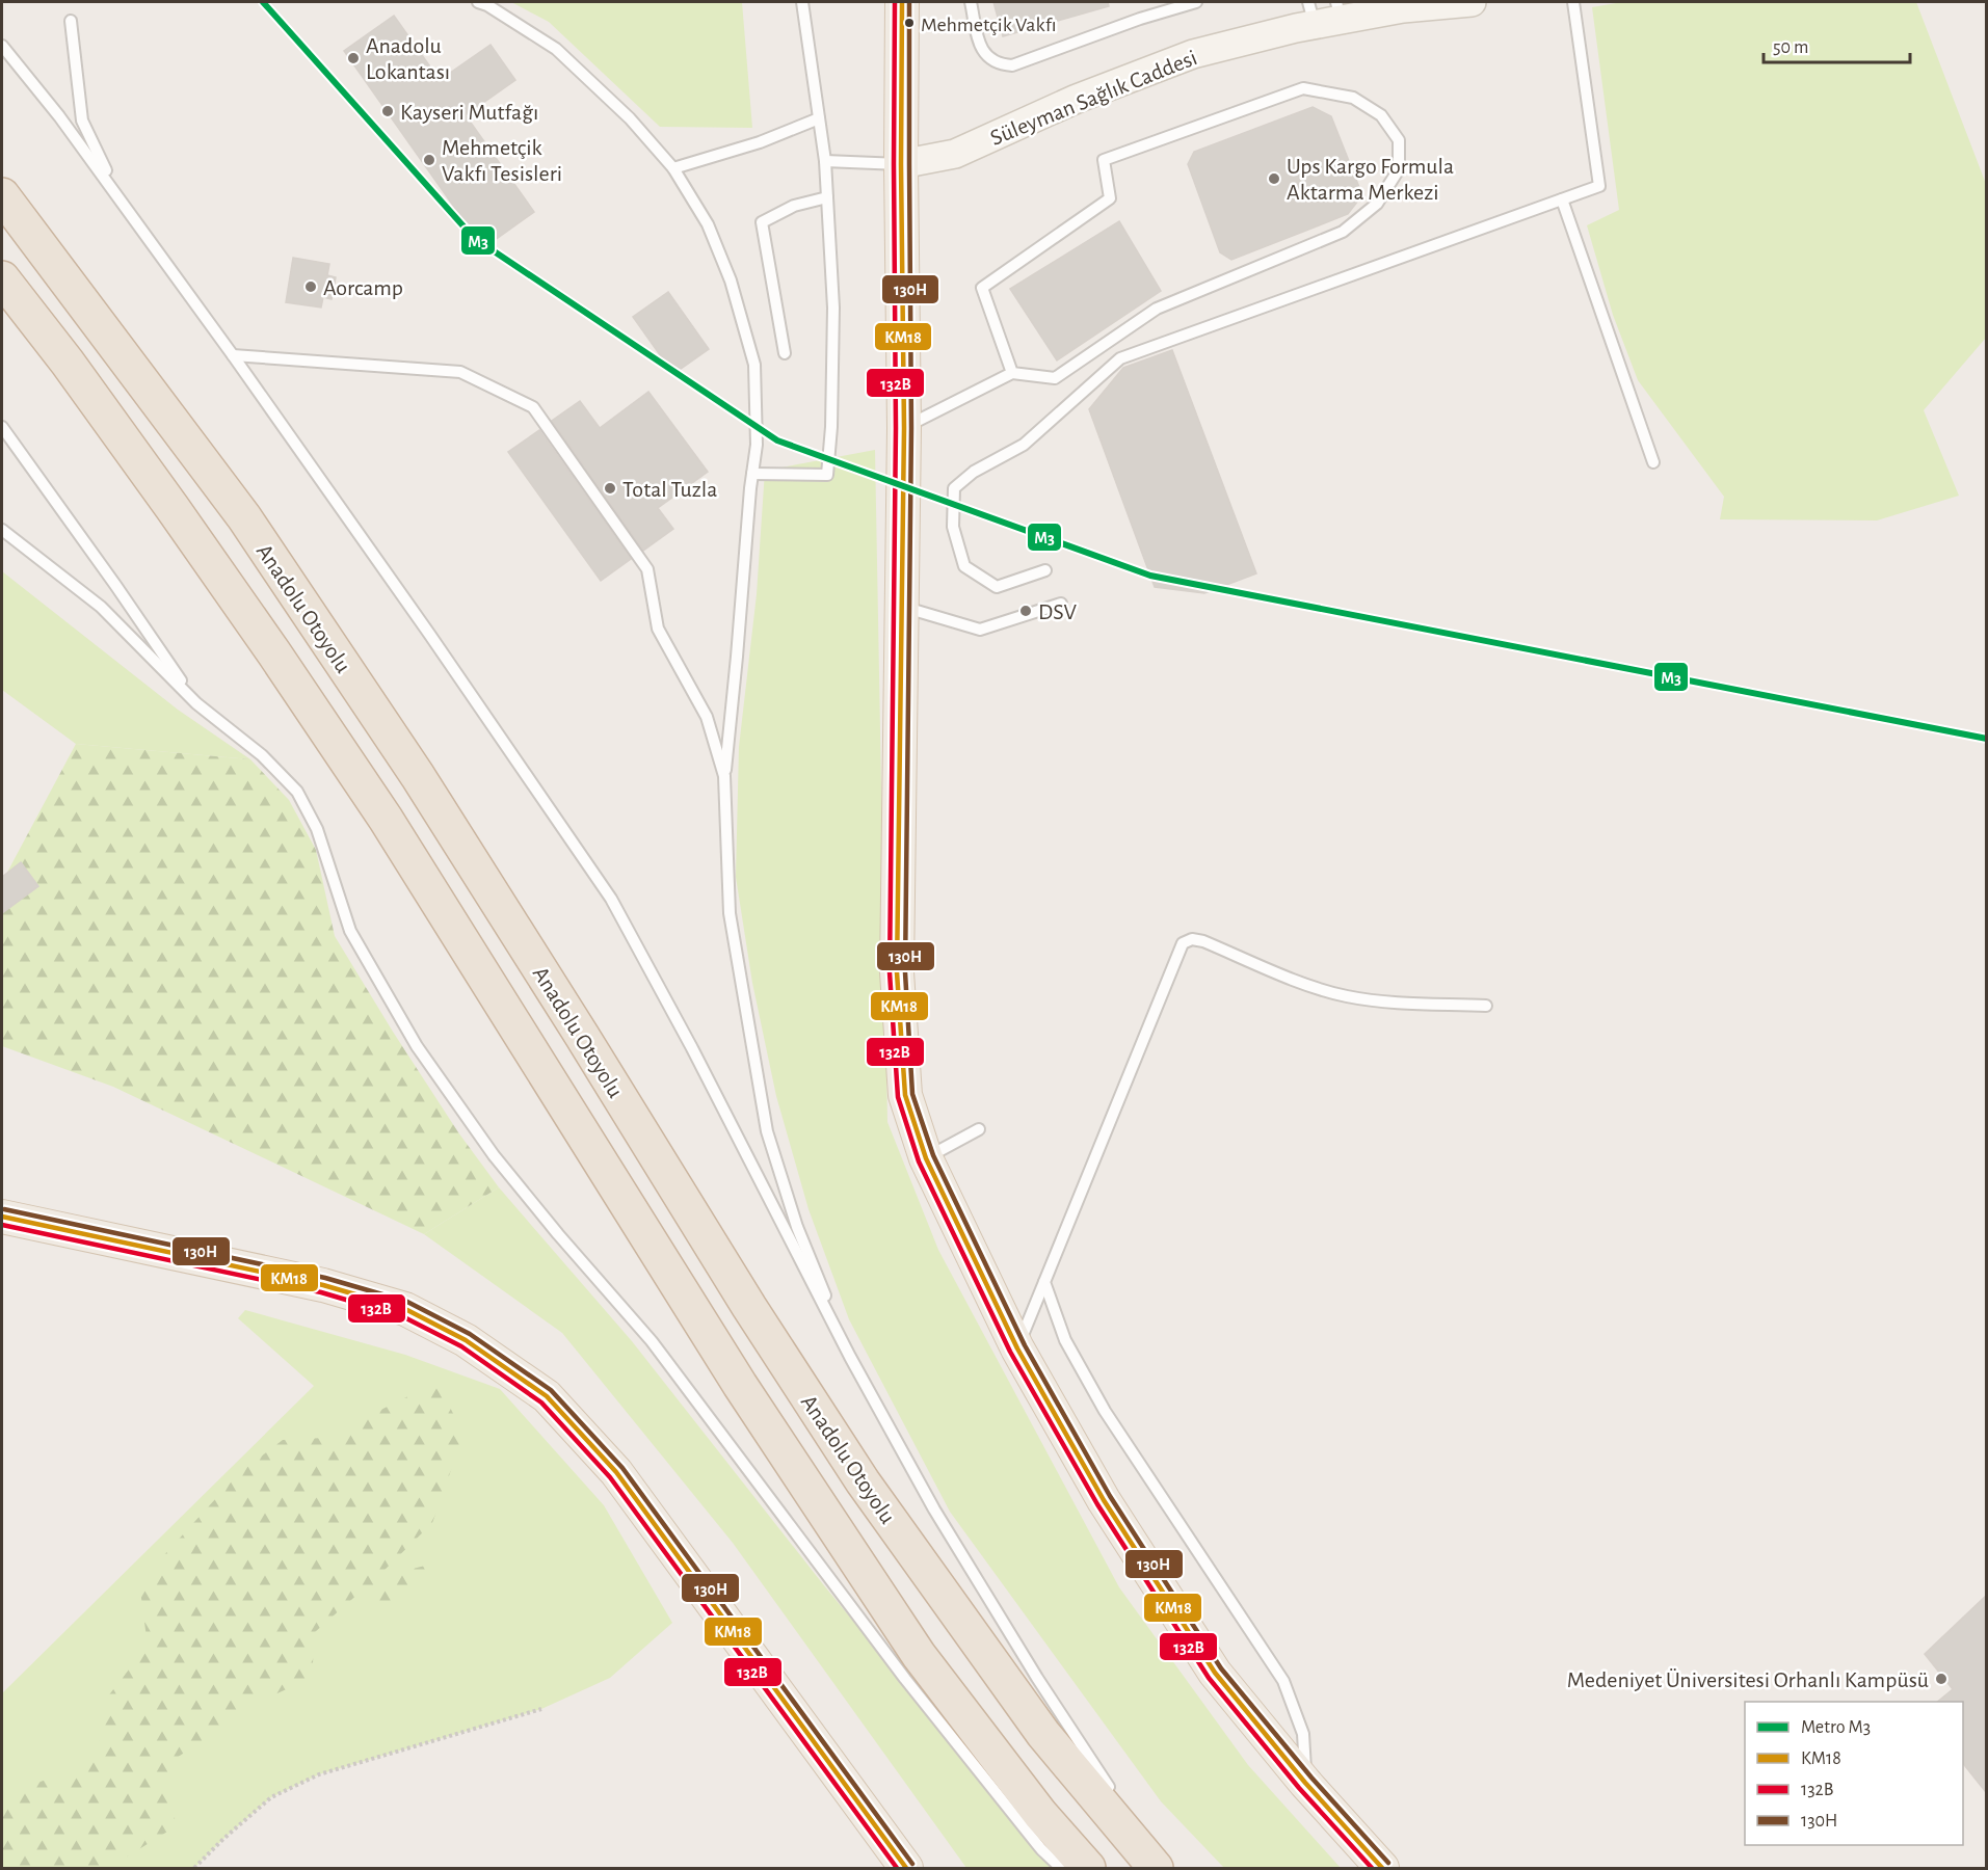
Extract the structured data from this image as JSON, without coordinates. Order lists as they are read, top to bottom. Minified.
{"streets":{"highway":["Anadolu Otoyolu"],"street":["Süleyman Sağlık Caddesi"]},"places":["Mehmetçik Vakfı","Anadolu Lokantası","Kayseri Mutfağı","Mehmetçik Vakfı Tesisleri","Ups Kargo Formula Aktarma Merkezi","Aorcamp","Total Tuzla","DSV","Medeniyet Üniversitesi Orhanlı Kampüsü"],"lines":["metro line M3","transit line KM18","transit line 132B","transit line 130H"],"legend":["Metro M3","KM18","132B","130H"],"scale_bar":"50 m"}
